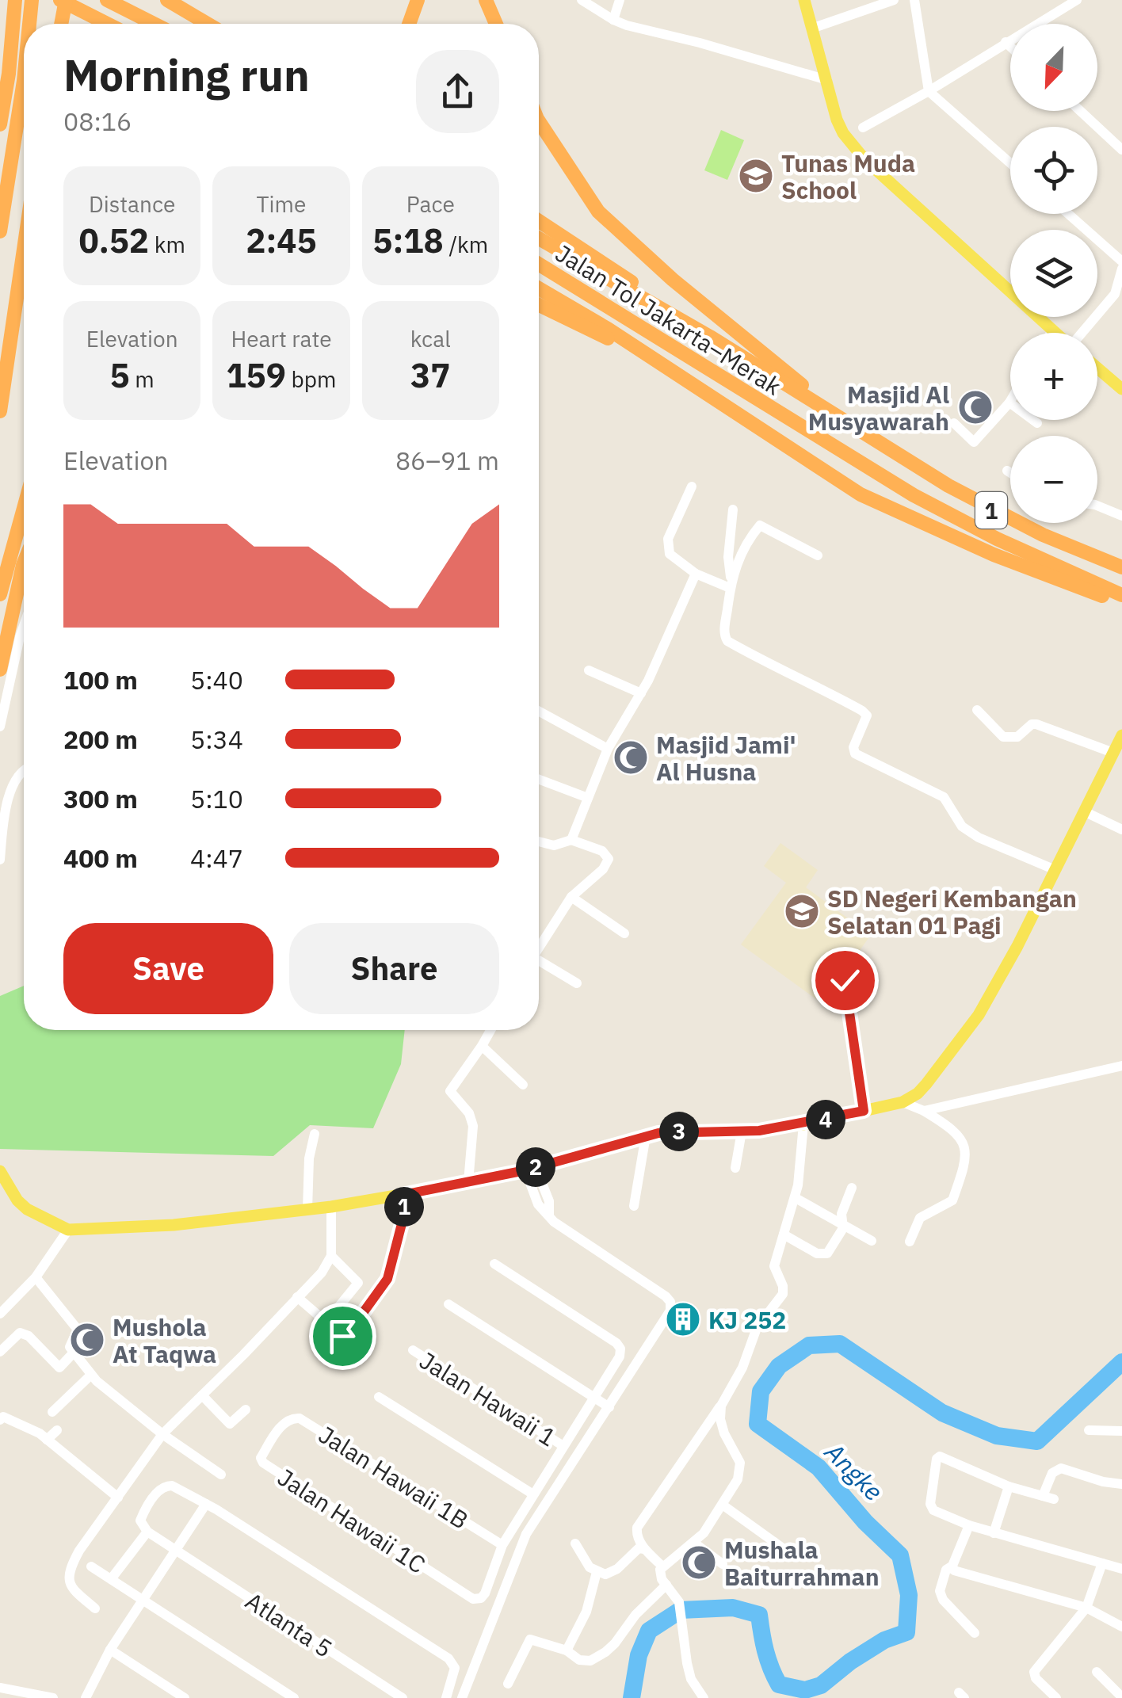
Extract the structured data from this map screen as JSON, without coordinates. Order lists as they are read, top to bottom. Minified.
{"streets":{"highway":["Jalan Tol Jakarta–Merak","1"],"street":["Jalan Hawaii 1","Jalan Hawaii 1B","Jalan Hawaii 1C","Atlanta 5"]},"crossings":[["Jalan Hawaii 1B","Jalan Hawaii 1C"]],"water":["Angke"],"places":{"school or university":["Tunas Muda School","SD Negeri Kembangan Selatan 01 Pagi"],"mosque":["Masjid Al Musyawarah","Masjid Jami' Al Husna","Mushola At Taqwa","Mushala Baiturrahman"],"building":["KJ 252"]},"north":"bottom left","page":{"map_buttons":["+","−"],"heading":["Morning run","08:16"],"stats":[["Distance","0.52 km"],["Time","2:45"],["Pace","5:18 /km"],["Elevation","5 m"],["Heart rate","159 bpm"],["kcal","37"]],"chart":["Elevation","86–91 m"],"list":[{"name":"100 m","note":"5:40"},{"name":"200 m","note":"5:34"},{"name":"300 m","note":"5:10"},{"name":"400 m","note":"4:47"}],"buttons":["Save","Share"],"pins":["4","3","2","1"]}}
